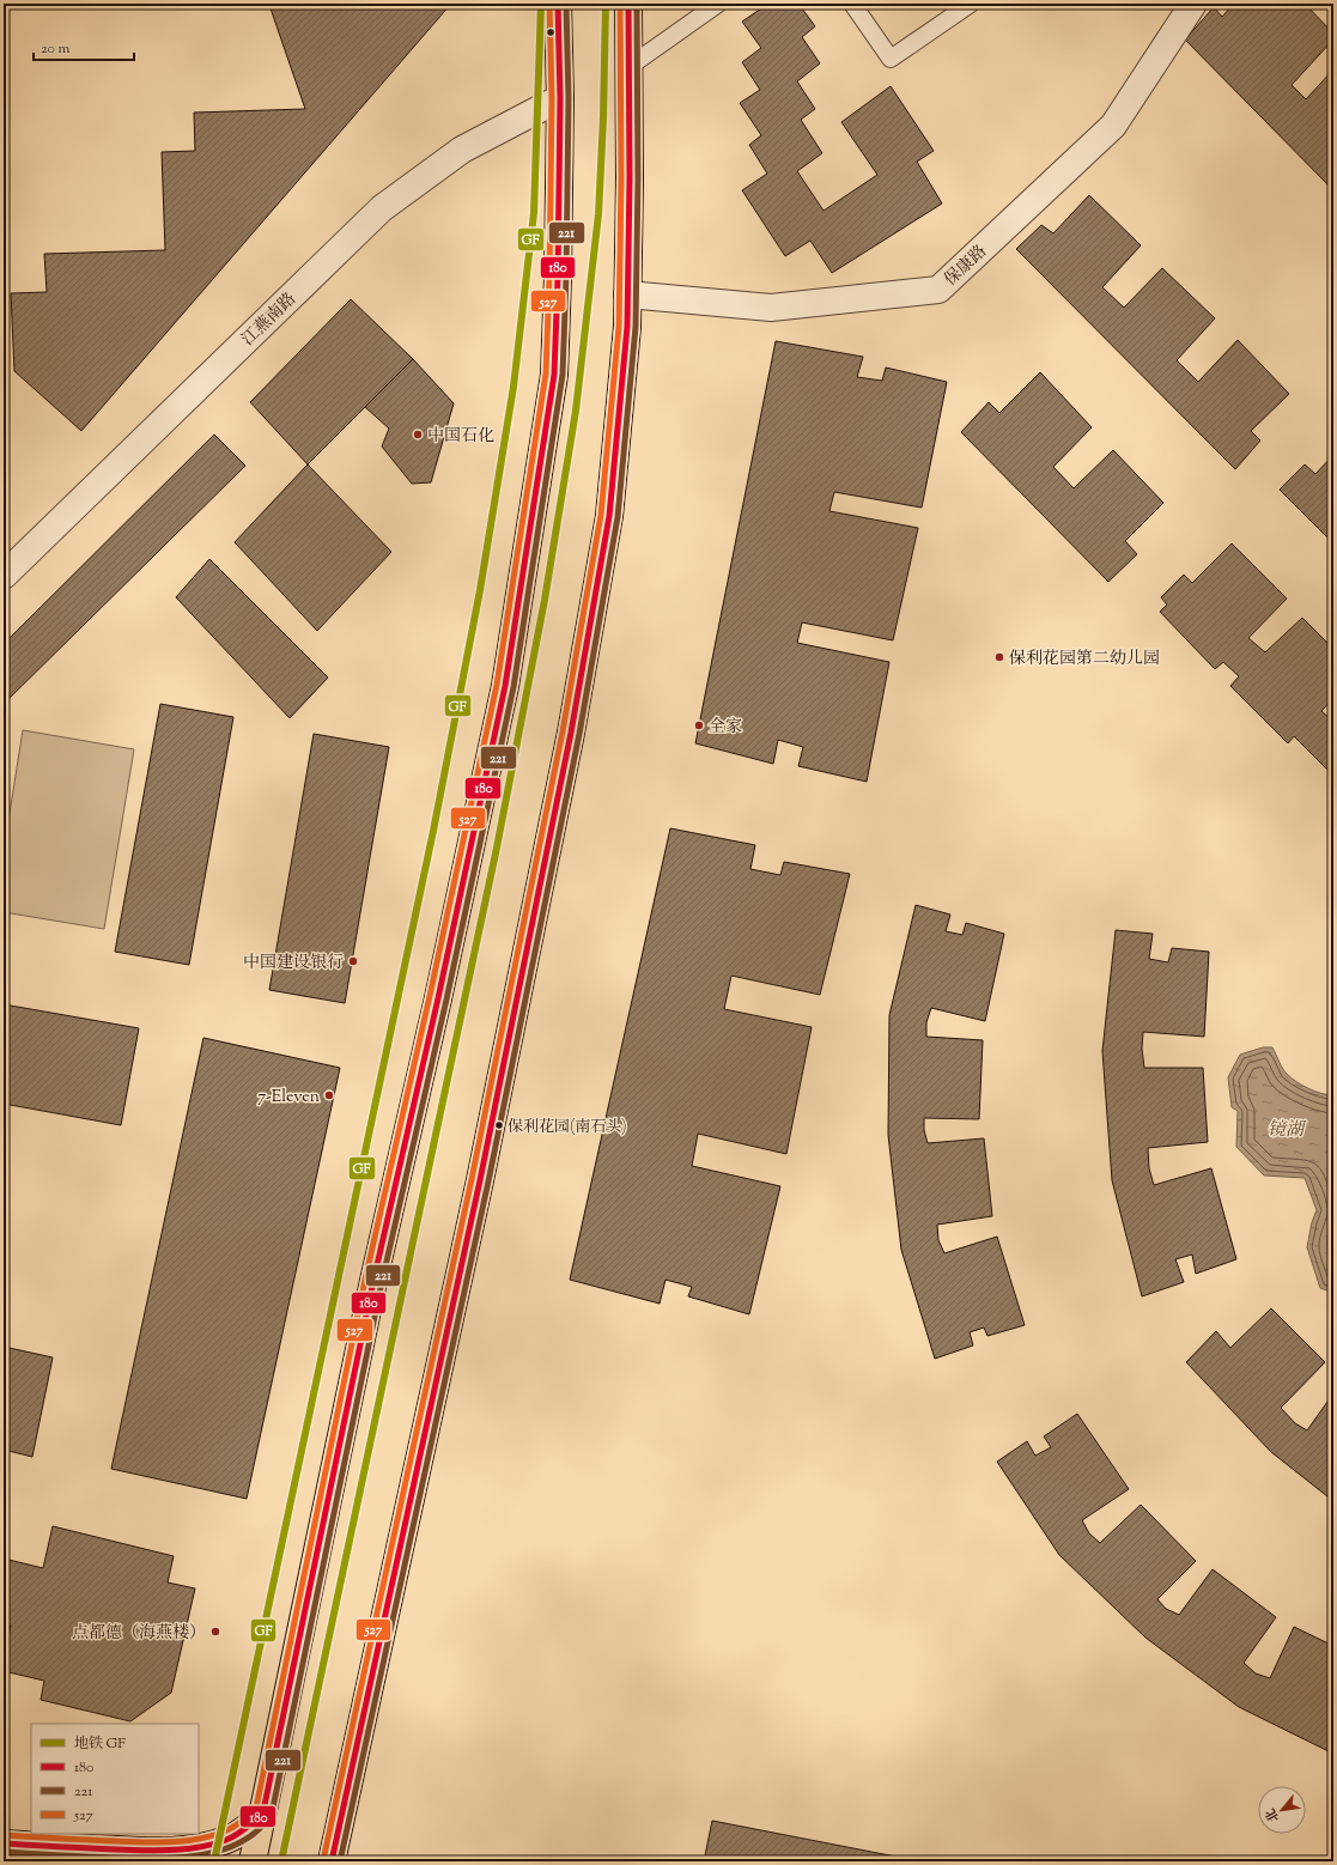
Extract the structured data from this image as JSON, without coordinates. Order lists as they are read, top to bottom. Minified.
{"streets":{"street":["保康路","江燕南路"]},"water":["镜湖"],"places":["中国石化","保利花园第二幼儿园","全家","中国建设银行","7-Eleven","保利花园(南石头)","点都德（海燕楼）"],"lines":["metro line GF","transit line 180","transit line 221","transit line 527"],"legend":["地铁 GF","180","221","527"],"scale_bar":"20 m","north":"bottom left"}
